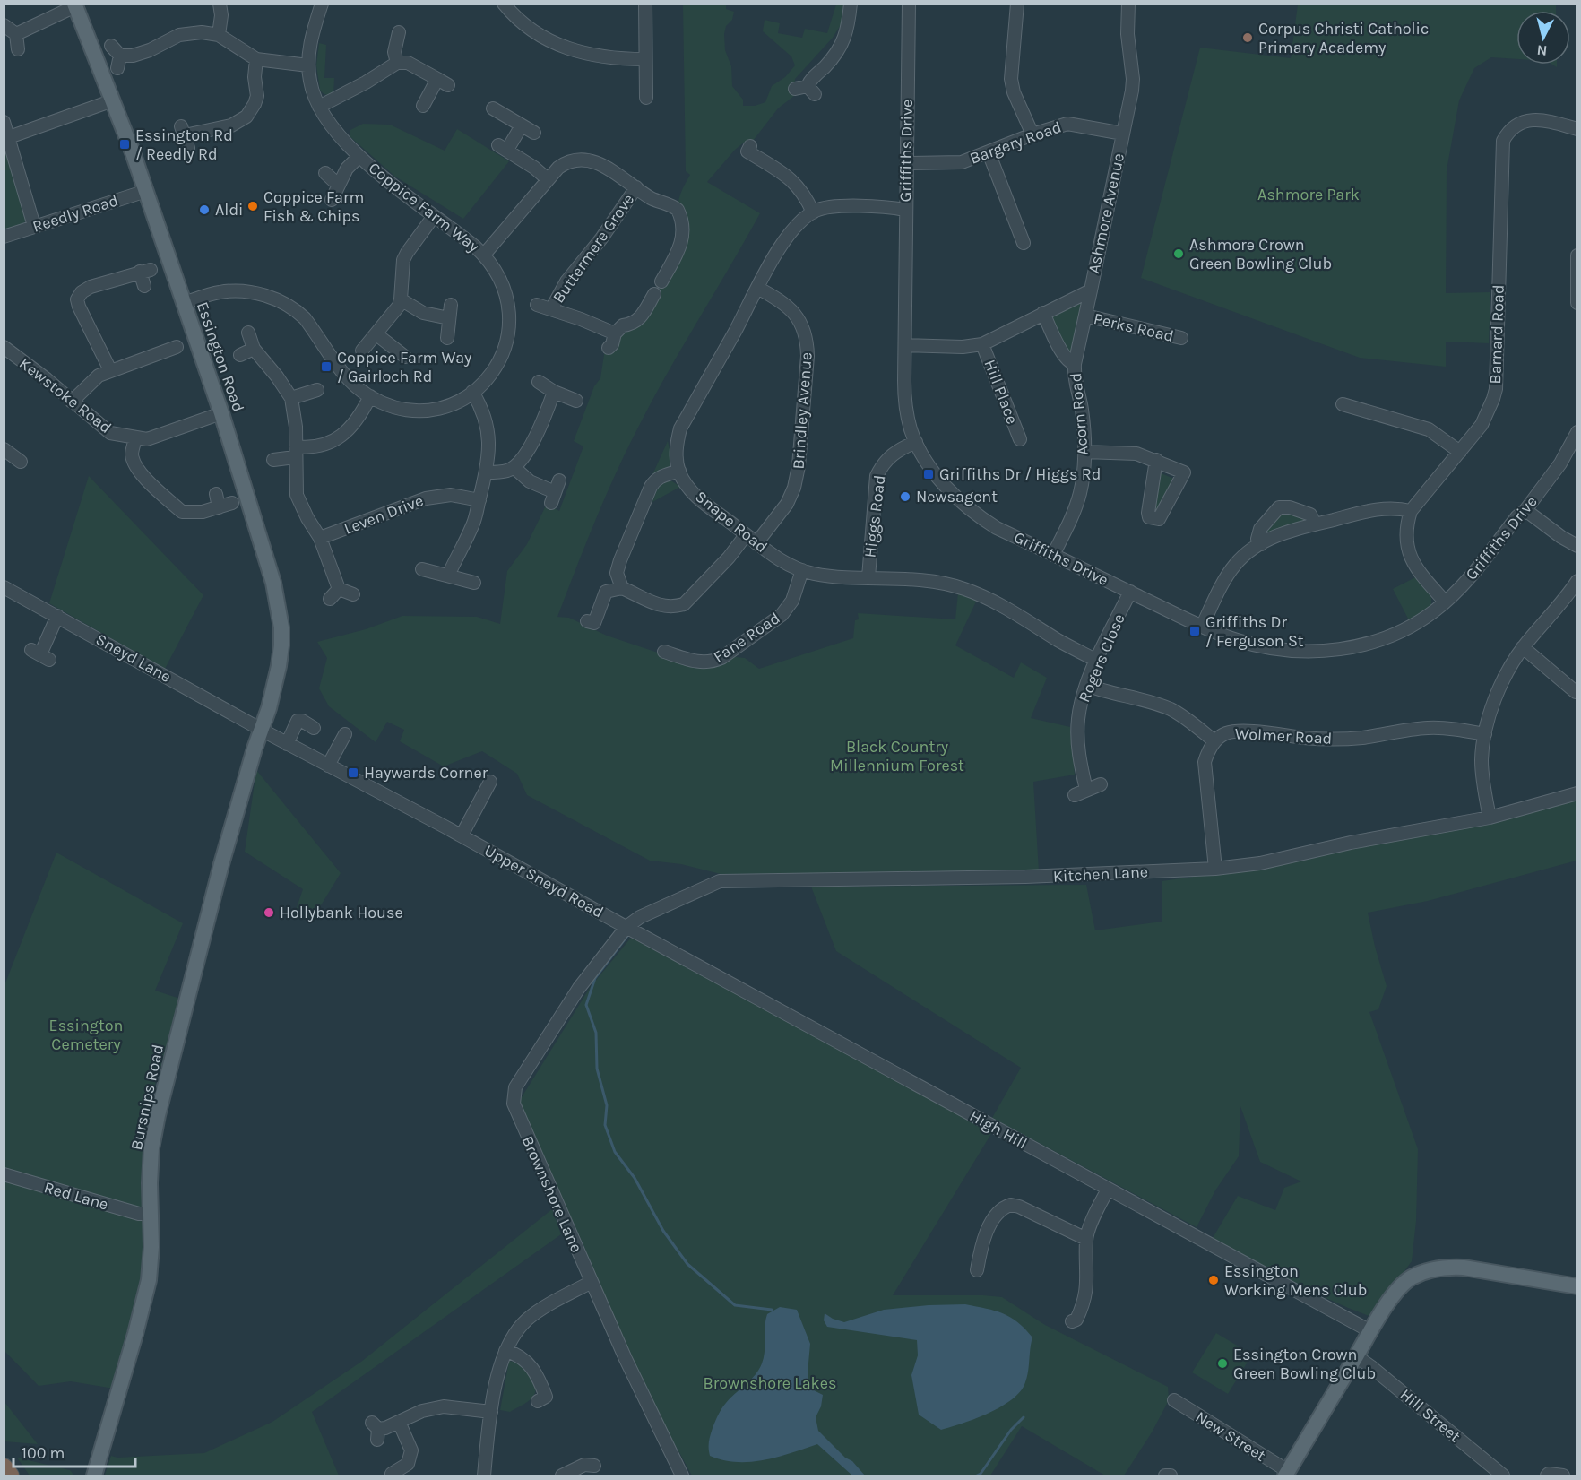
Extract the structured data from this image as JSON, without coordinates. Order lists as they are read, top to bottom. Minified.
{"streets":{"main road":["Essington Road","Bursnips Road"],"street":["Bargery Road","Griffiths Drive","Coppice Farm Way","Reedly Road","Ashmore Avenue","Buttermere Grove","Perks Road","Barnard Road","Hill Place","Kewstoke Road","Brindley Avenue","Acorn Road","Leven Drive","Higgs Road","Snape Road","Fane Road","Sneyd Lane","Rogers Close","Wolmer Road","Kitchen Lane","Upper Sneyd Road","High Hill","Brownshore Lane","Red Lane","Hill Street","New Street"]},"crossings":[["Bargery Road","Griffiths Drive"],["Bargery Road","Ashmore Avenue"],["Griffiths Drive","Ashmore Avenue"],["Griffiths Drive","Acorn Road"],["Griffiths Drive","Higgs Road"],["Griffiths Drive","Snape Road"],["Griffiths Drive","Rogers Close"],["Coppice Farm Way","Essington Road"],["Reedly Road","Essington Road"],["Ashmore Avenue","Hill Place"],["Ashmore Avenue","Acorn Road"],["Perks Road","Acorn Road"],["Essington Road","Kewstoke Road"],["Essington Road","Sneyd Lane"],["Essington Road","Upper Sneyd Road"],["Essington Road","Bursnips Road"],["Brindley Avenue","Snape Road"],["Higgs Road","Snape Road"],["Snape Road","Fane Road"],["Snape Road","Rogers Close"],["Sneyd Lane","Upper Sneyd Road"],["Sneyd Lane","Bursnips Road"],["Wolmer Road","Kitchen Lane"],["Kitchen Lane","Upper Sneyd Road"],["Kitchen Lane","High Hill"],["Kitchen Lane","Brownshore Lane"],["Upper Sneyd Road","Bursnips Road"],["Upper Sneyd Road","High Hill"],["Upper Sneyd Road","Brownshore Lane"],["Bursnips Road","Red Lane"],["High Hill","Brownshore Lane"]],"parks":["Ashmore Park","Black Country Millennium Forest","Essington Cemetery","Brownshore Lakes"],"places":{"other":["Corpus Christi Catholic Primary Academy","Coppice Farm Fish & Chips","Aldi","Ashmore Crown Green Bowling Club","Newsagent","Hollybank House","Essington Working Mens Club","Essington Crown Green Bowling Club"],"transit":["Essington Rd / Reedly Rd","Coppice Farm Way / Gairloch Rd","Griffiths Dr / Higgs Rd","Griffiths Dr / Ferguson St","Haywards Corner"]},"scale_bar":"100 m","north":"bottom"}
